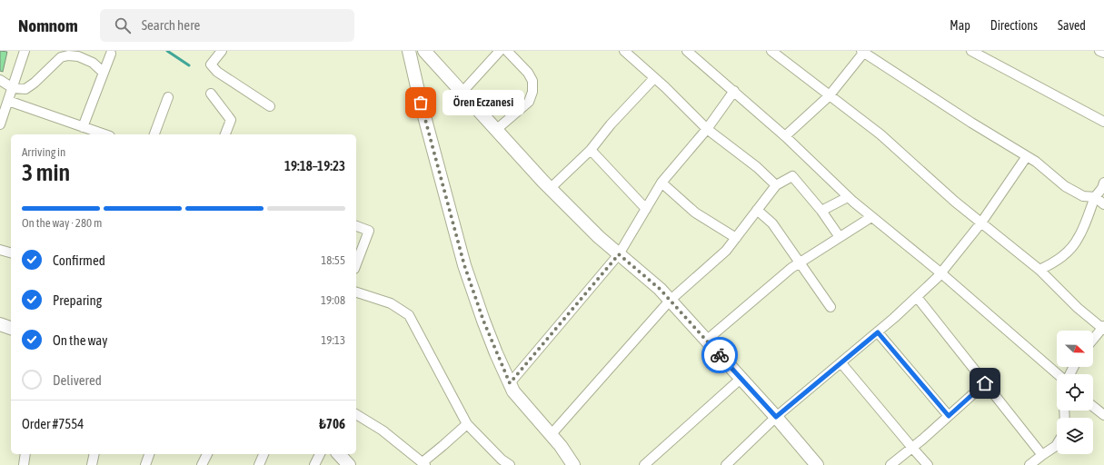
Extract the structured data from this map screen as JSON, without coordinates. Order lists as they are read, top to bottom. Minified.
{"places":["Ören Eczanesi"],"north":"right","page":{"header":"Nomnom","search":"Search here","nav":["Map","Directions","Saved"],"bubble":"Ören Eczanesi","heading":["3 min","Arriving in","19:18–19:23"],"panel":["Order #7554","₺706"],"bar":"On the way · 280 m","list":[["Confirmed","18:55"],["Preparing","19:08"],["On the way","19:13"],"Delivered"]}}
